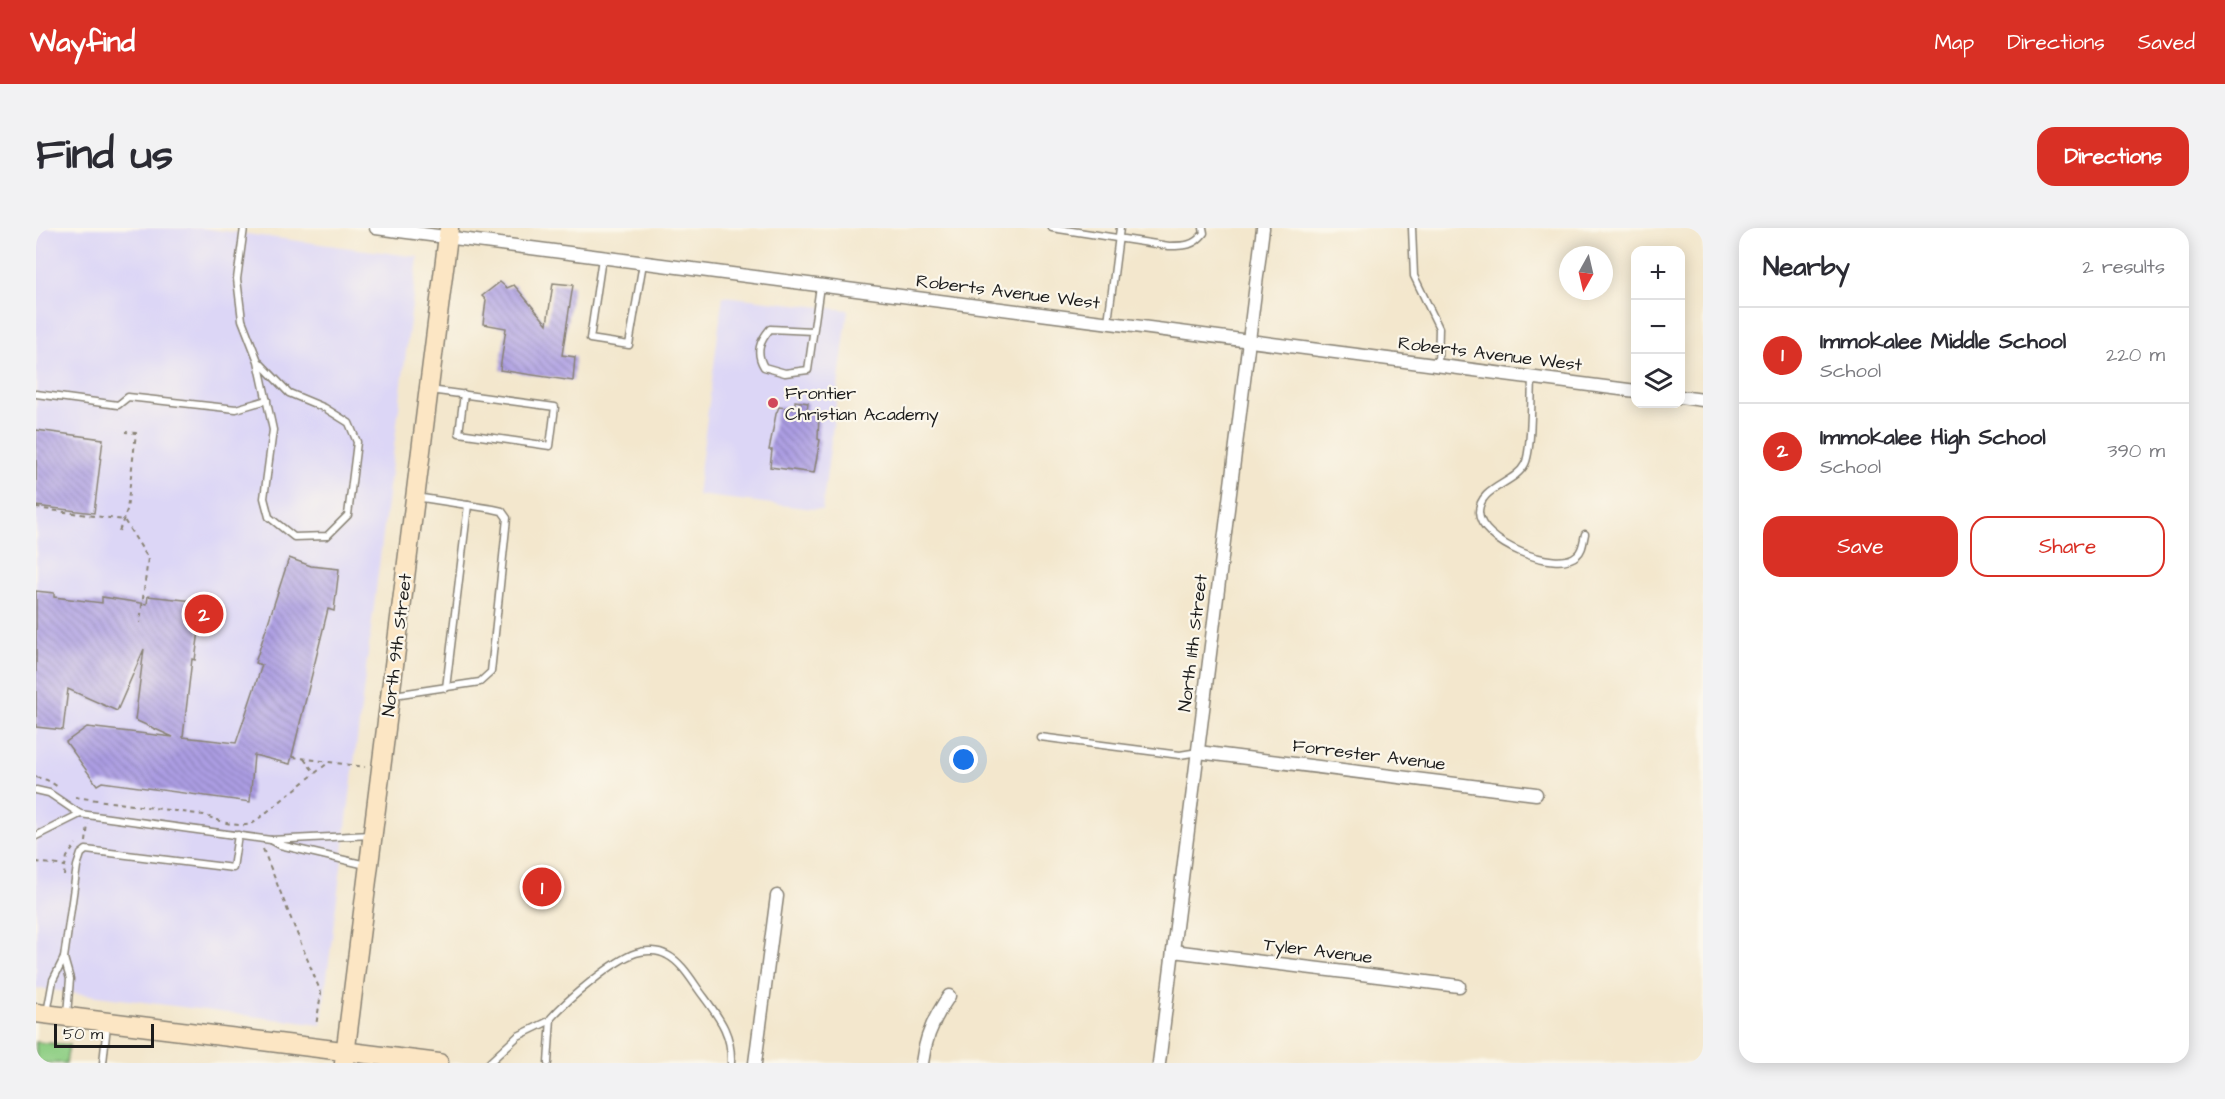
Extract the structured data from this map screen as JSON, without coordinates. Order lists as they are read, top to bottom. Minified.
{"streets":{"street":["Roberts Avenue West","North 11th Street","North 9th Street","Forrester Avenue","Tyler Avenue"]},"crossings":[["Roberts Avenue West","North 11th Street"],["Roberts Avenue West","North 9th Street"],["North 11th Street","Forrester Avenue"],["North 11th Street","Tyler Avenue"]],"places":["Frontier Christian Academy"],"scale_bar":"50 m","north":"bottom","page":{"header":"Wayfind","nav":["Map","Directions","Saved"],"title":"Find us","buttons":["Directions",["Save","Share"]],"heading":["Nearby","2 results"],"map_buttons":["+","−"],"list":[{"mark":"1","name":"Immokalee Middle School","note":"School","value":"220 m"},{"mark":"2","name":"Immokalee High School","note":"School","value":"390 m"}],"pins":["2","1"],"scale":"50 m"}}
